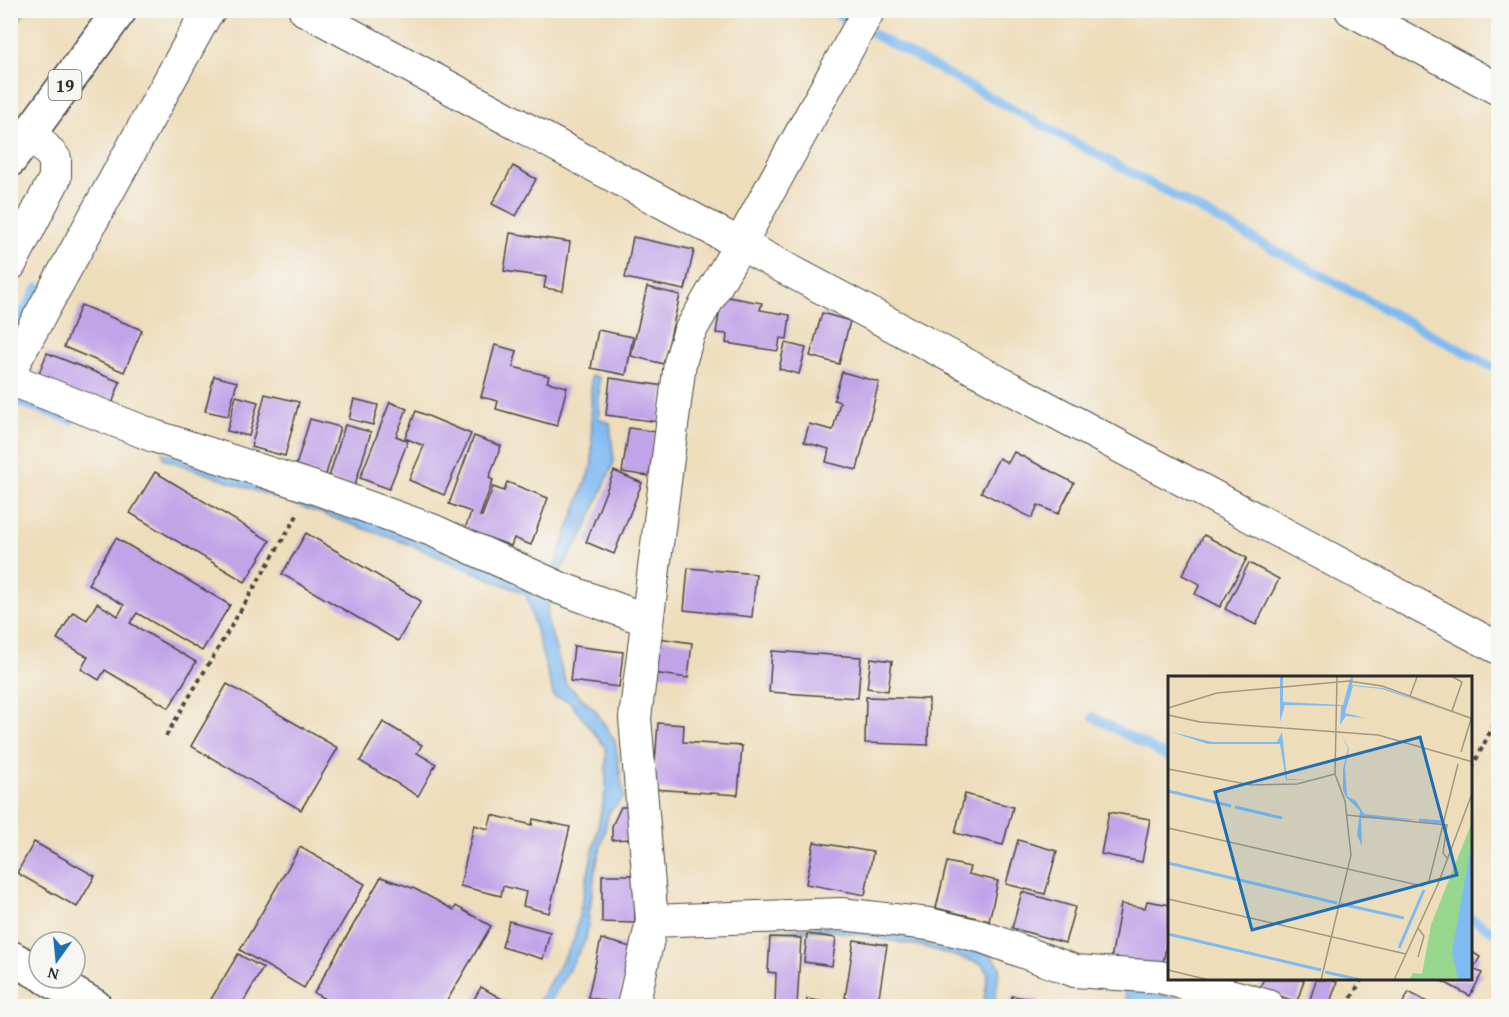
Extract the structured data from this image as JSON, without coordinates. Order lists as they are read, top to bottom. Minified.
{"streets":{"main road":["19"]},"north":"bottom"}
